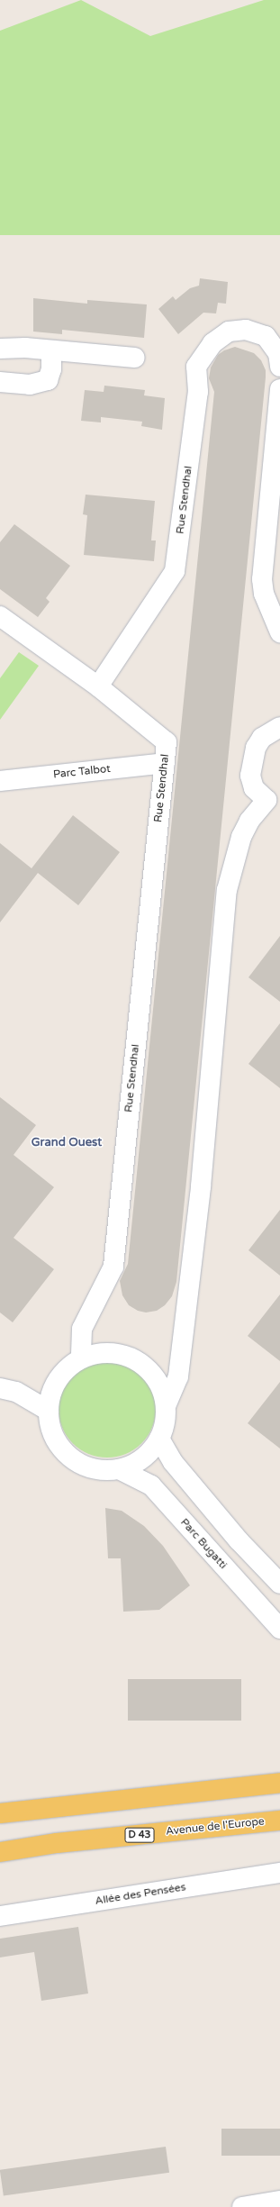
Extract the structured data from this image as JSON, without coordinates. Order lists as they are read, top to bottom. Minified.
{"streets":{"main road":["Avenue de l'Europe","D 43"],"street":["Rue Stendhal","Parc Talbot","Parc Bugatti","Allée des Pensées"]},"crossings":[["Rue Stendhal","Parc Talbot"],["Rue Stendhal","Parc Bugatti"]],"districts":["Grand Ouest"]}
